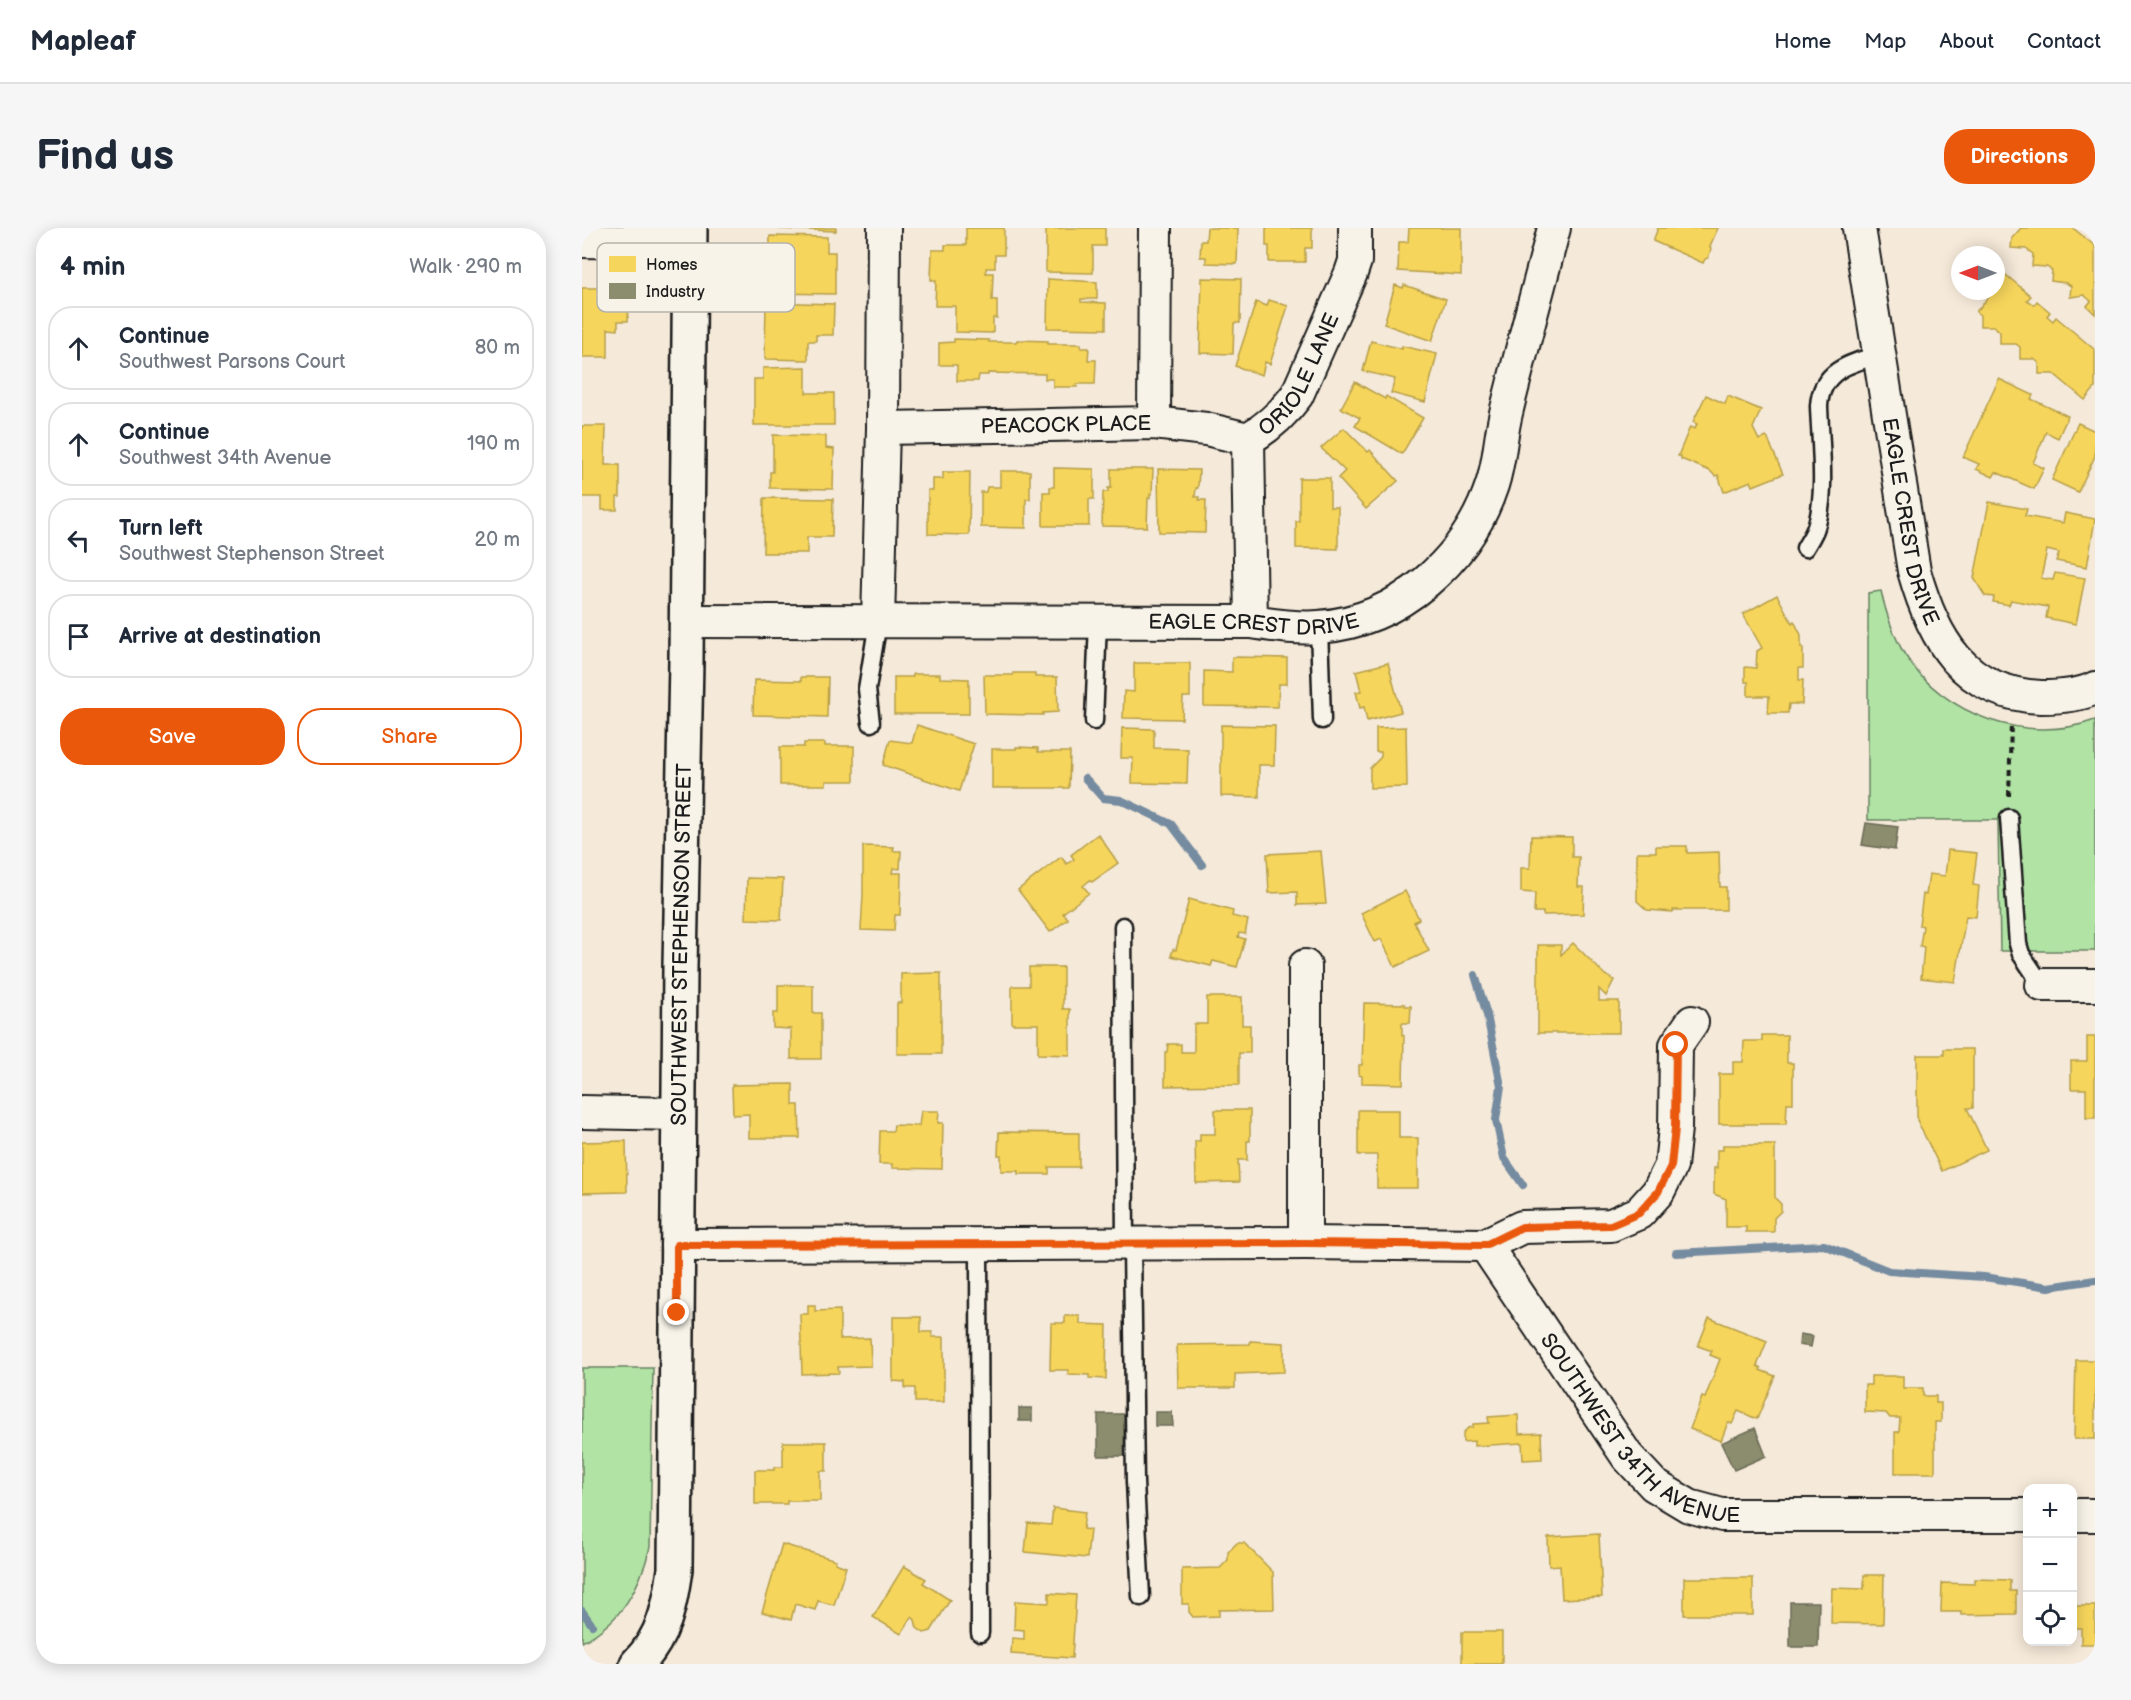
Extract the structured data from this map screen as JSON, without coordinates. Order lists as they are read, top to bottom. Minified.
{"streets":{"street":["ORIOLE LANE","PEACOCK PLACE","EAGLE CREST DRIVE","SOUTHWEST STEPHENSON STREET","SOUTHWEST 34TH AVENUE"]},"crossings":[["ORIOLE LANE","PEACOCK PLACE"],["ORIOLE LANE","EAGLE CREST DRIVE"],["EAGLE CREST DRIVE","SOUTHWEST STEPHENSON STREET"]],"legend":["Homes","Industry"],"north":"left","page":{"header":"Mapleaf","nav":["Home","Map","About","Contact"],"buttons":["Directions",["Save","Share"]],"title":"Find us","heading":["4 min","Walk · 290 m"],"list":[["Continue","Southwest Parsons Court","80 m"],["Continue","Southwest 34th Avenue","190 m"],["Turn left","Southwest Stephenson Street","20 m"],"Arrive at destination"],"map_buttons":["+","−"]}}
